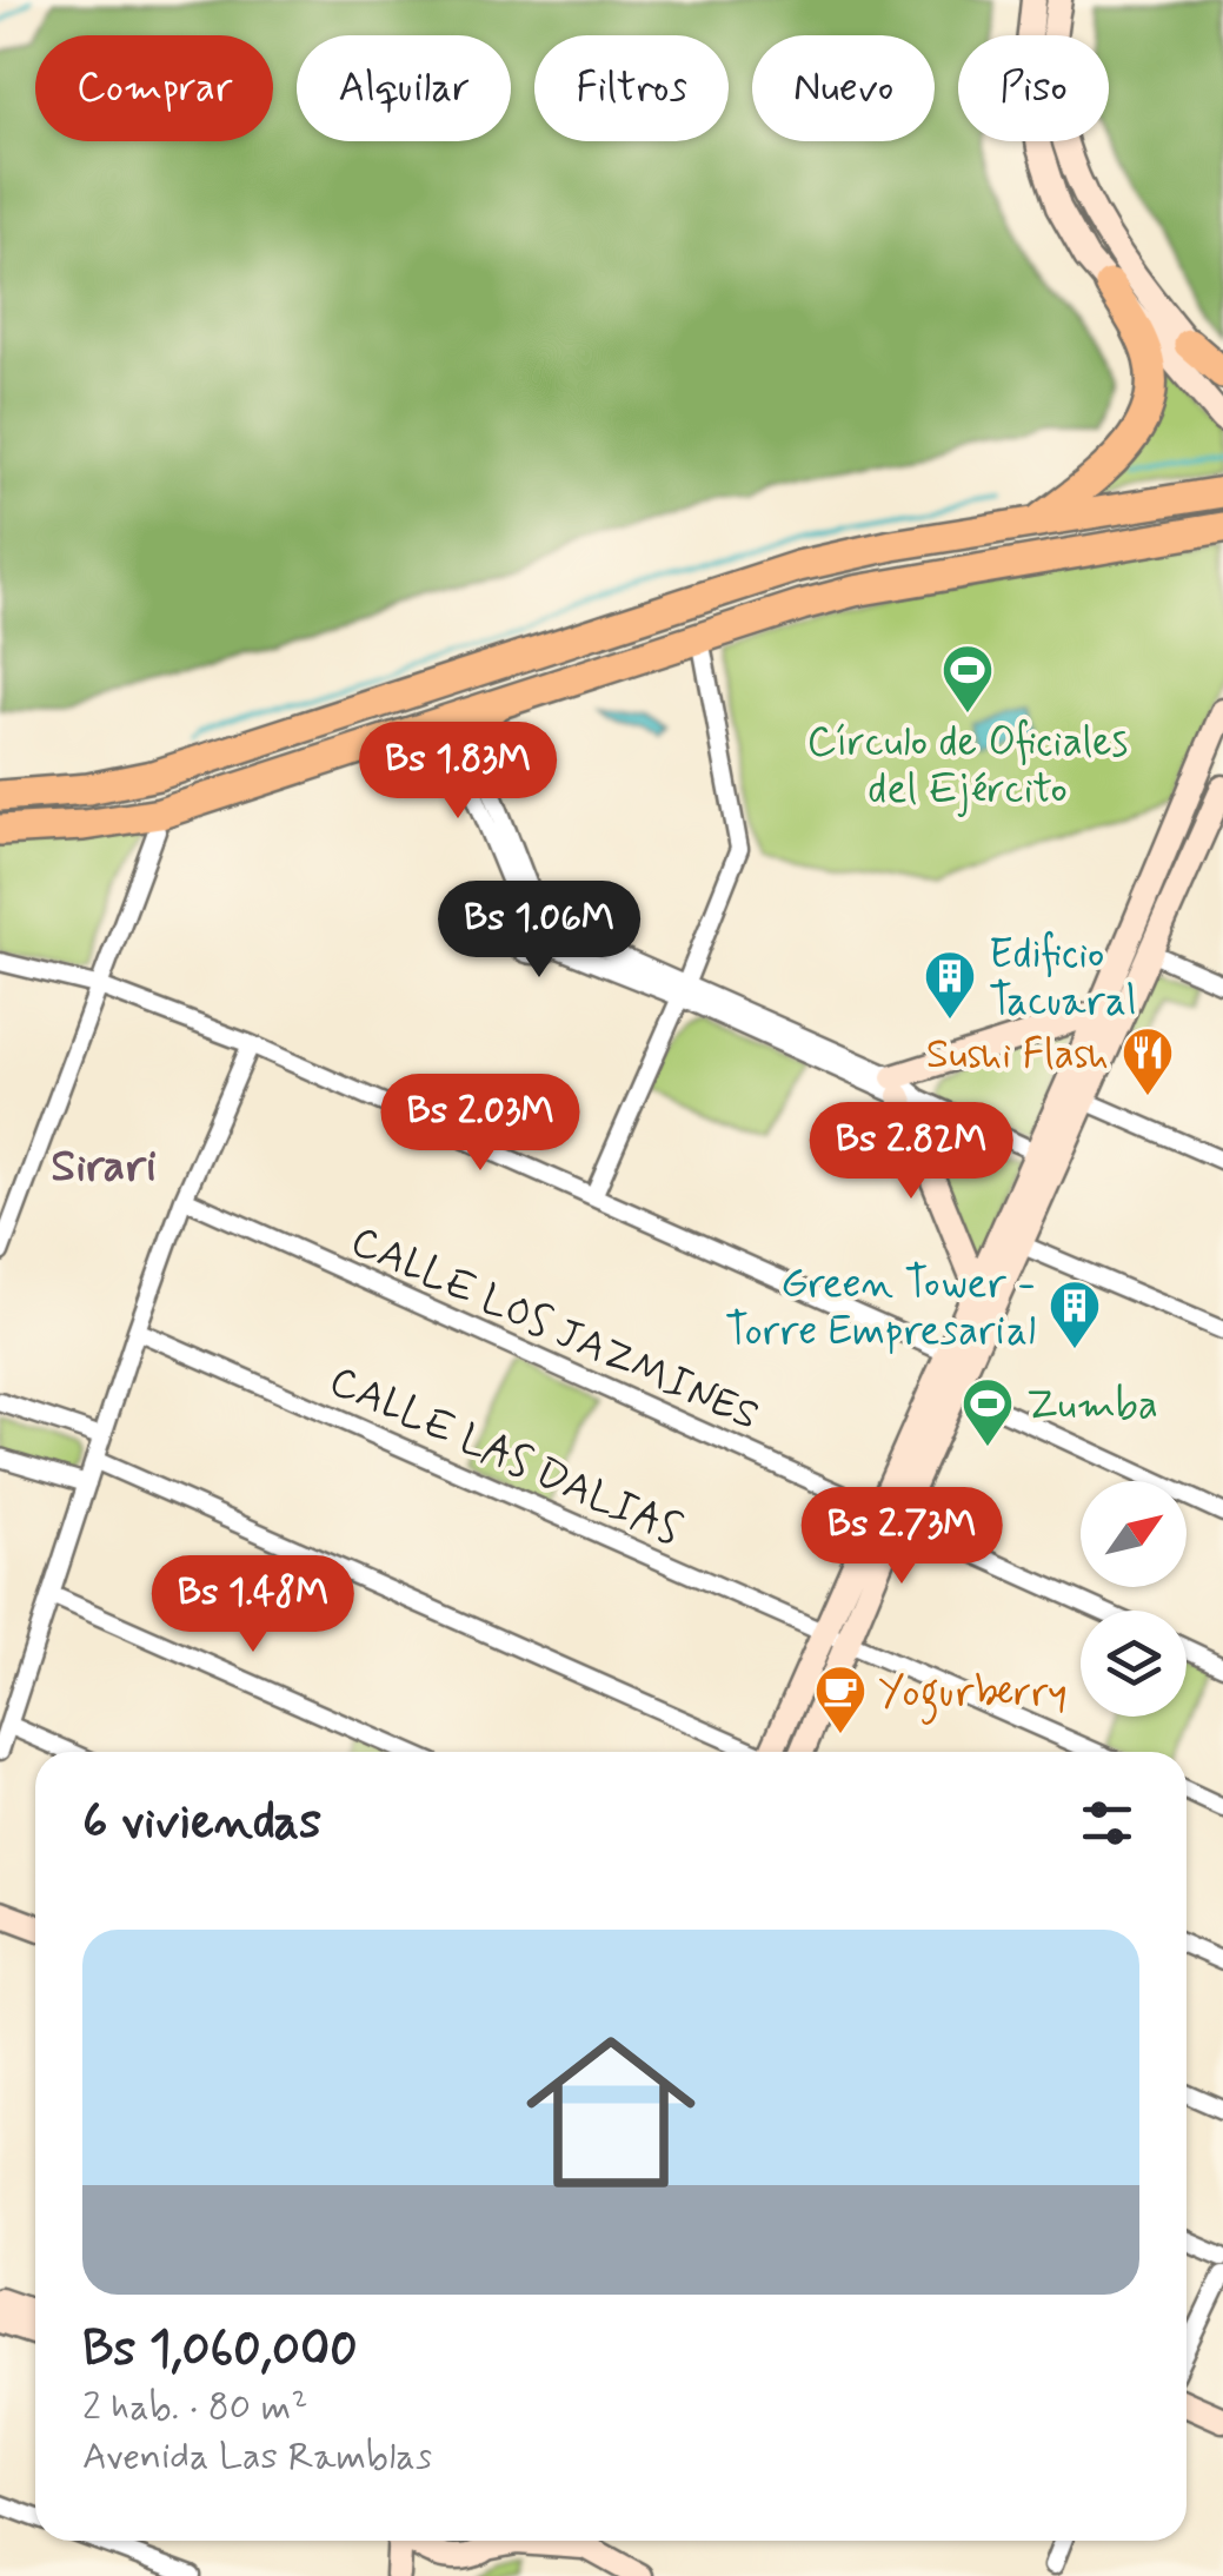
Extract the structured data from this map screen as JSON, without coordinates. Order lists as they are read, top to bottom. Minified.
{"streets":{"street":["CALLE LOS JAZMINES","CALLE LAS DALIAS"]},"districts":["Sirari"],"places":{"sports":["Círculo de Oficiales del Ejército","Zumba"],"building":["Edificio Tacuaral","Green Tower - Torre Empresarial"],"restaurant":["Sushi Flash"],"cafe":["Yogurberry"]},"north":"top right","page":{"chip":["Comprar","Alquilar","Filtros","Nuevo","Piso"],"price":["Bs 1.83M","Bs 1.06M","Bs 2.03M","Bs 2.82M","Bs 2.73M","Bs 1.48M"],"heading":"6 viviendas","list":[{"name":"Bs 1,060,000","note":"2 hab. · 80 m² · Avenida Las Ramblas"}]}}
